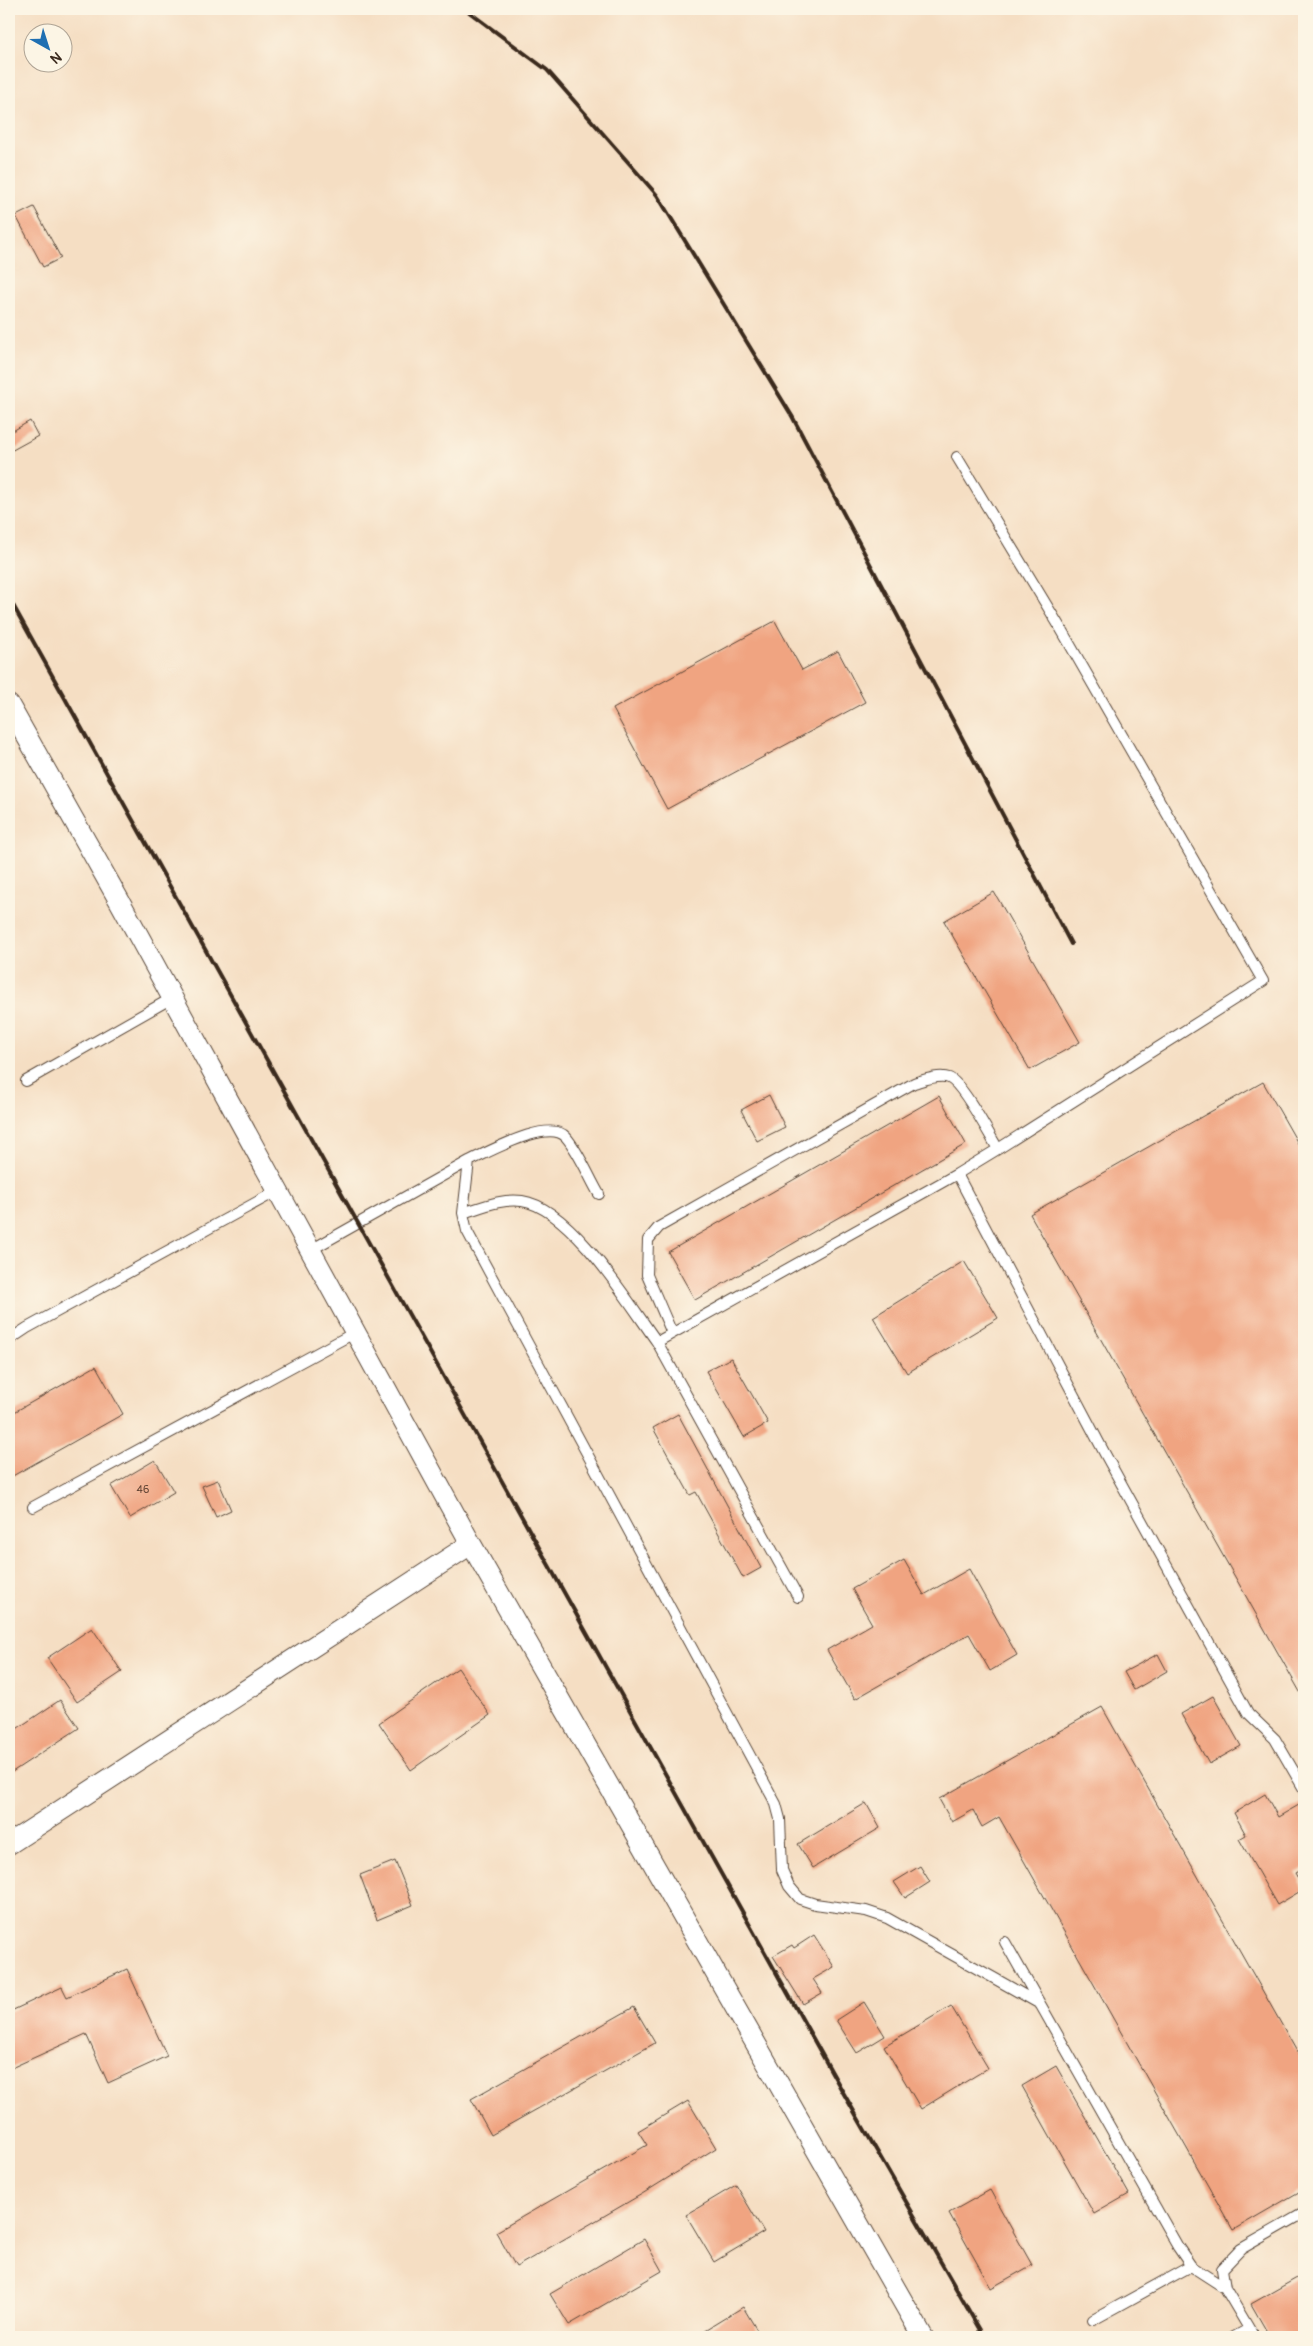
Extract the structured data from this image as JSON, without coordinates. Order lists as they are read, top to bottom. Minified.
{"house_numbers":["46"],"north":"bottom right"}
